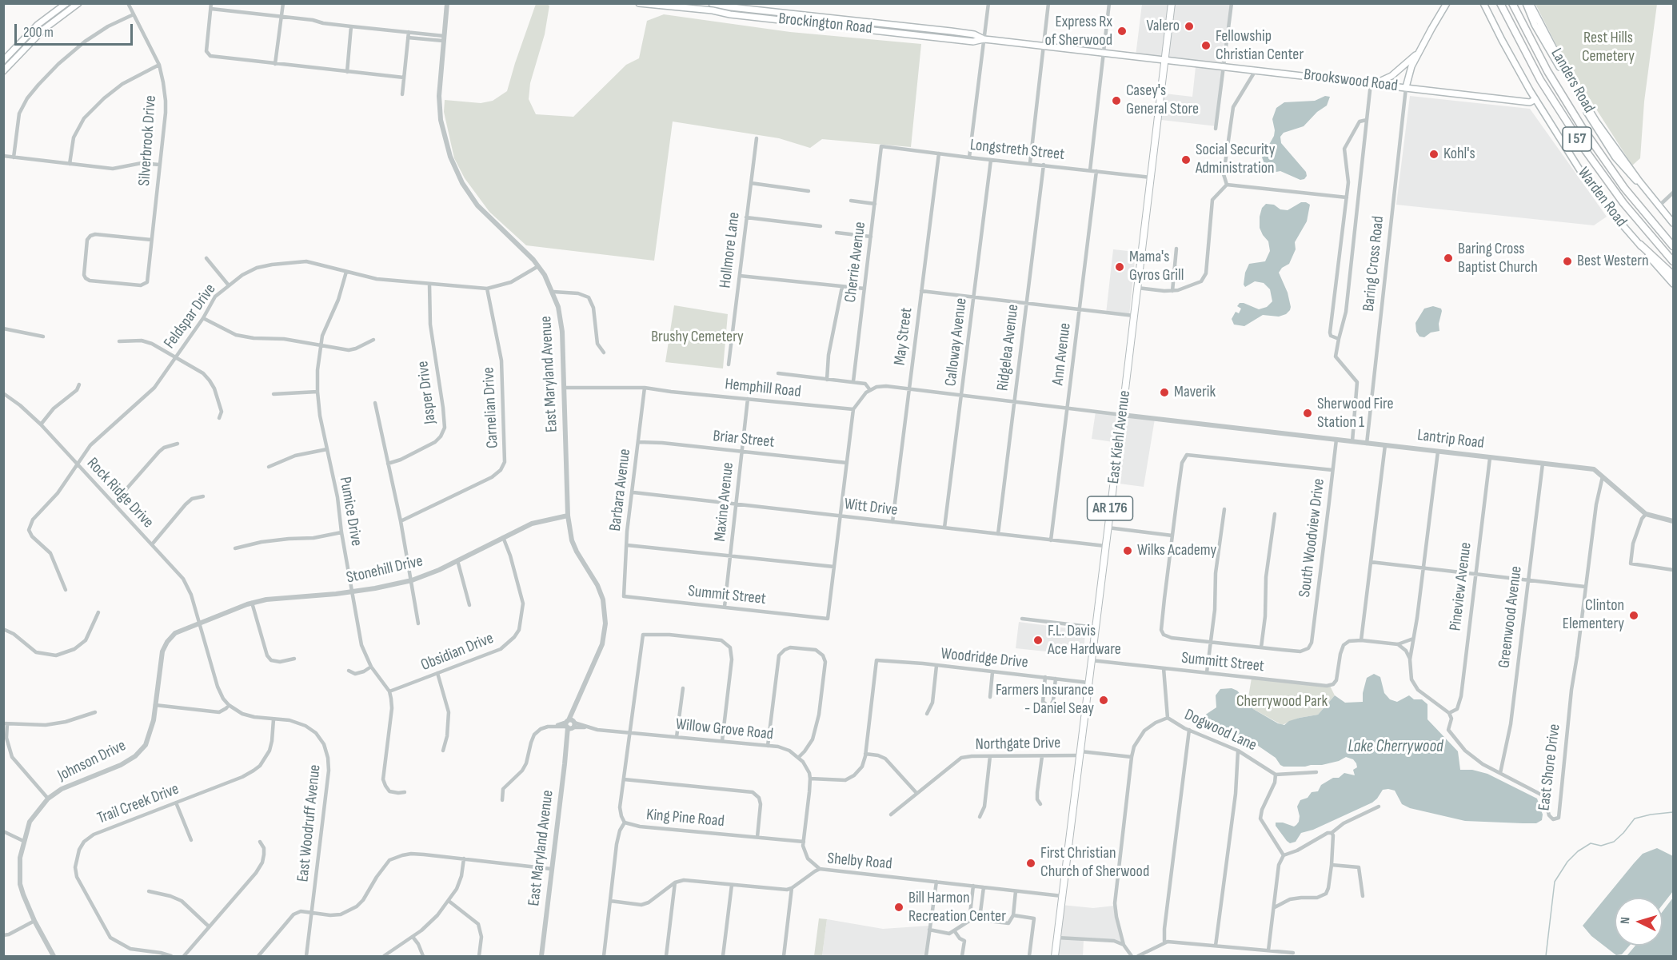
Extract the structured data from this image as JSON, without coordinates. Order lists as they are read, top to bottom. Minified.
{"streets":{"highway":["I 57"],"main road":["Brockington Road","Brookswood Road","Landers Road","Warden Road","East Kiehl Avenue","AR 176"],"street":["Silverbrook Drive","Longstreth Street","Hollmore Lane","Cherrie Avenue","Baring Cross Road","Feldspar Drive","May Street","Calloway Avenue","Ridgelea Avenue","Ann Avenue","East Maryland Avenue","Hemphill Road","Jasper Drive","Carnelian Drive","Briar Street","Lantrip Road","Barbara Avenue","Rock Ridge Drive","Maxine Avenue","Witt Drive","Pumice Drive","South Woodview Drive","Stonehill Drive","Pineview Avenue","Summit Street","Greenwood Avenue","Obsidian Drive","Woodridge Drive","Summitt Street","Willow Grove Road","Dogwood Lane","Northgate Drive","Johnson Drive","East Shore Drive","Trail Creek Drive","King Pine Road","East Woodruff Avenue","Shelby Road"]},"crossings":[["Brockington Road","Brookswood Road"],["Brockington Road","East Kiehl Avenue"],["Brookswood Road","Warden Road"],["Brookswood Road","Baring Cross Road"],["Brookswood Road","East Kiehl Avenue"],["Longstreth Street","Cherrie Avenue"],["Longstreth Street","May Street"],["Longstreth Street","Calloway Avenue"],["Longstreth Street","Ridgelea Avenue"],["Longstreth Street","Ann Avenue"],["Longstreth Street","East Kiehl Avenue"],["Baring Cross Road","Lantrip Road"],["Feldspar Drive","East Maryland Avenue"],["Feldspar Drive","Jasper Drive"],["Feldspar Drive","Carnelian Drive"],["Feldspar Drive","Rock Ridge Drive"],["Feldspar Drive","Pumice Drive"],["May Street","Witt Drive"],["Calloway Avenue","Witt Drive"],["Ridgelea Avenue","Witt Drive"],["Ann Avenue","Witt Drive"],["East Maryland Avenue","Hemphill Road"],["East Maryland Avenue","Stonehill Drive"],["East Maryland Avenue","Willow Grove Road"],["Hemphill Road","Barbara Avenue"],["Hemphill Road","Maxine Avenue"],["East Kiehl Avenue","Lantrip Road"],["East Kiehl Avenue","Witt Drive"],["East Kiehl Avenue","Woodridge Drive"],["East Kiehl Avenue","Summitt Street"],["East Kiehl Avenue","Northgate Drive"],["East Kiehl Avenue","Shelby Road"],["Briar Street","Barbara Avenue"],["Briar Street","Maxine Avenue"],["Lantrip Road","South Woodview Drive"],["Lantrip Road","Pineview Avenue"],["Lantrip Road","Greenwood Avenue"],["Barbara Avenue","Witt Drive"],["Barbara Avenue","Summit Street"],["Rock Ridge Drive","Stonehill Drive"],["Rock Ridge Drive","Johnson Drive"],["Maxine Avenue","Witt Drive"],["Maxine Avenue","Summit Street"],["Pumice Drive","Stonehill Drive"],["Pumice Drive","Obsidian Drive"],["Stonehill Drive","Obsidian Drive"],["Stonehill Drive","Johnson Drive"],["Pineview Avenue","East Shore Drive"],["Greenwood Avenue","East Shore Drive"],["Summitt Street","Dogwood Lane"],["Willow Grove Road","King Pine Road"],["Trail Creek Drive","East Woodruff Avenue"]],"water":["Lake Cherrywood"],"parks":["Rest Hills Cemetery","Brushy Cemetery","Cherrywood Park"],"places":["Valero","Express Rx of Sherwood","Fellowship Christian Center","Casey's General Store","Kohl's","Social Security Administration","Baring Cross Baptist Church","Best Western","Mama's Gyros Grill","Maverik","Sherwood Fire Station 1","Wilks Academy","Clinton Elementery","F.L. Davis Ace Hardware","Farmers Insurance - Daniel Seay","First Christian Church of Sherwood","Bill Harmon Recreation Center"],"scale_bar":"200 m","north":"left"}
